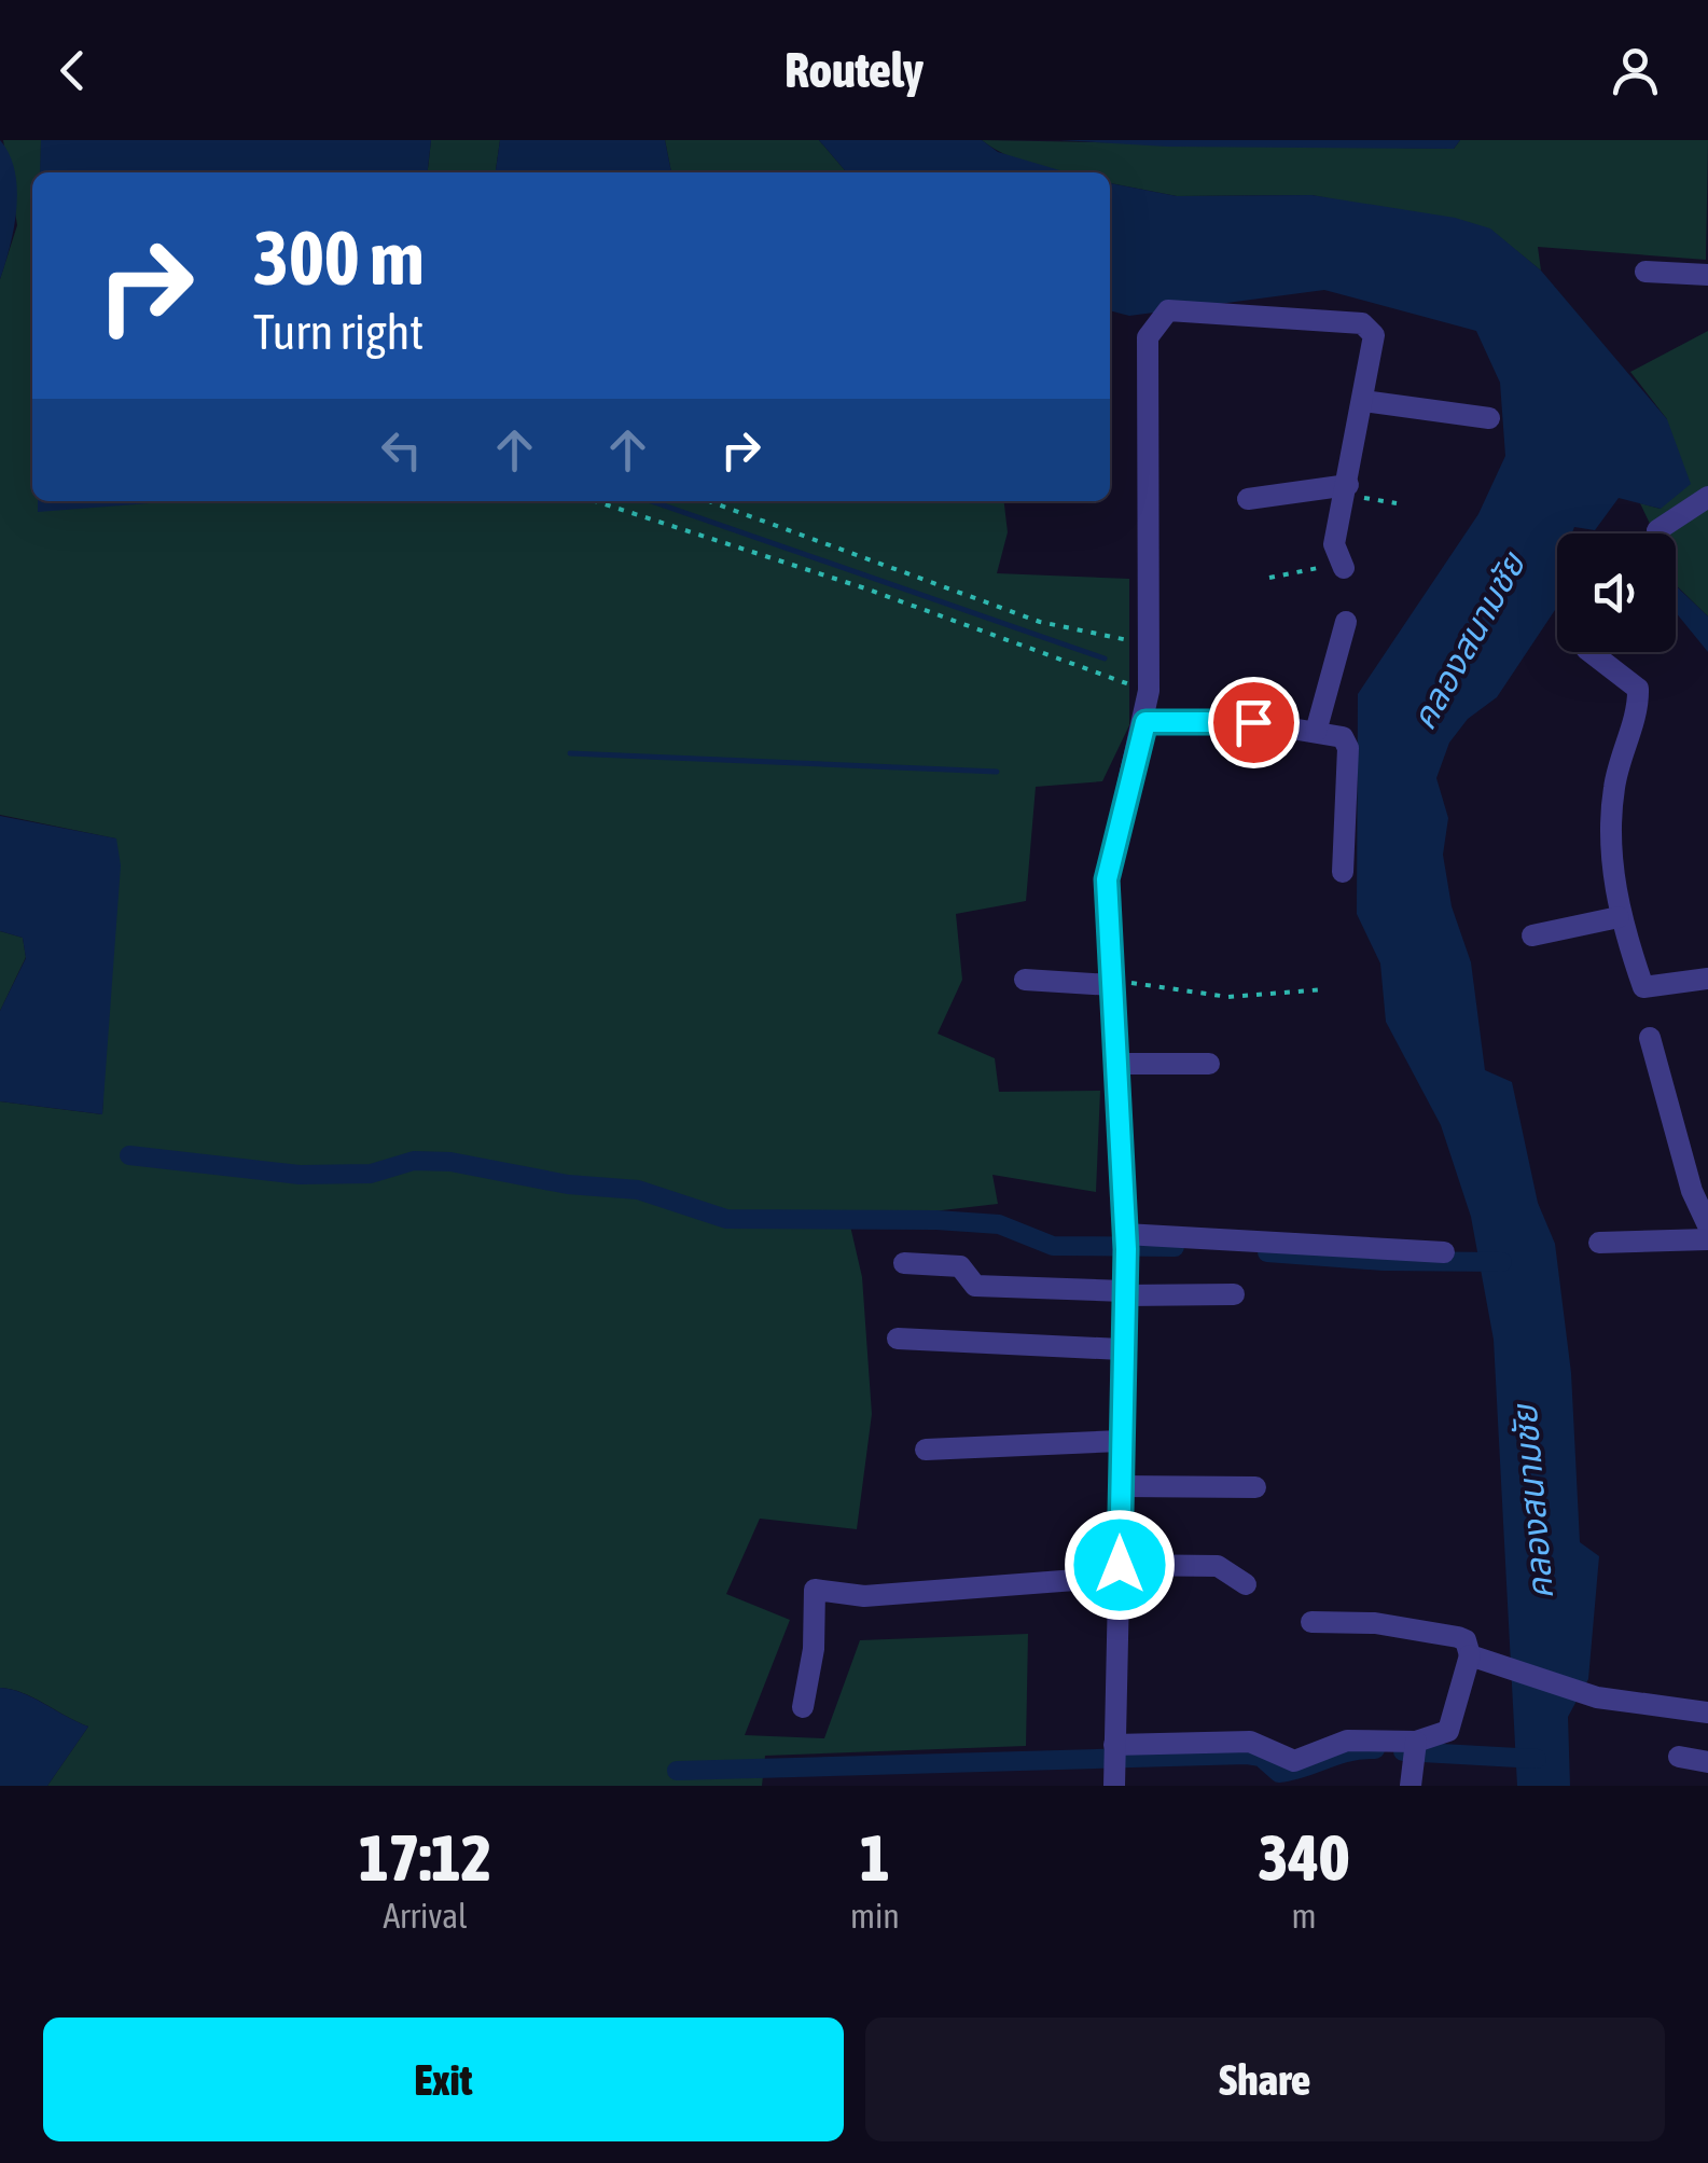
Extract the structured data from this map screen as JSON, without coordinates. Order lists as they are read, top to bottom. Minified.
{"water":["คลองสนามชัย"],"page":{"header":"Routely","turn":["300 m","Turn right"],"eta":["17:12","Arrival","1","min","340","m"],"buttons":["Exit","Share"]}}
